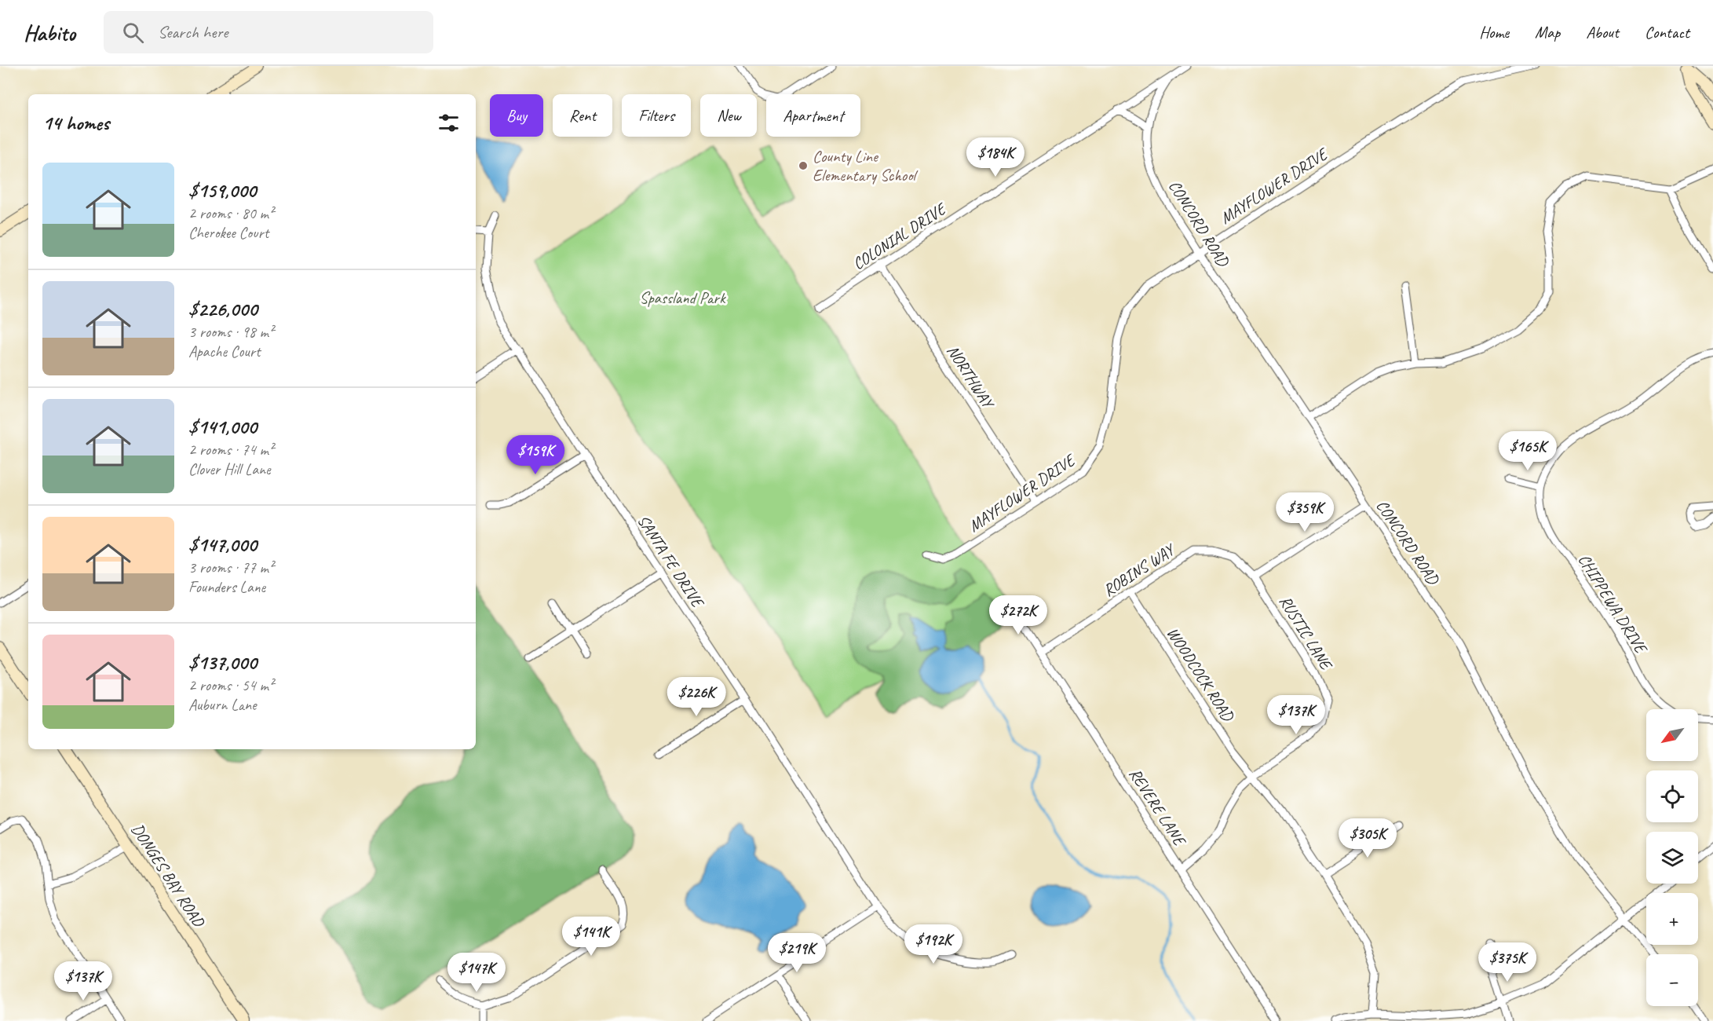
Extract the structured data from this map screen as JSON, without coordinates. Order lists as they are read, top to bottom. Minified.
{"streets":{"street":["MAYFLOWER DRIVE","CONCORD ROAD","COLONIAL DRIVE","NORTHWAY","SANTA FE DRIVE","ROBINS WAY","CHIPPEWA DRIVE","RUSTIC LANE","WOODCOCK ROAD","REVERE LANE","DONGES BAY ROAD"]},"crossings":[["MAYFLOWER DRIVE","CONCORD ROAD"],["MAYFLOWER DRIVE","NORTHWAY"],["CONCORD ROAD","COLONIAL DRIVE"],["COLONIAL DRIVE","NORTHWAY"],["ROBINS WAY","RUSTIC LANE"],["ROBINS WAY","WOODCOCK ROAD"],["ROBINS WAY","REVERE LANE"],["RUSTIC LANE","WOODCOCK ROAD"],["RUSTIC LANE","REVERE LANE"]],"parks":["Spassland Park"],"places":["County Line Elementary School"],"north":"bottom left","page":{"header":"Habito","search":"Search here","nav":["Home","Map","About","Contact"],"chip":["Buy","Rent","Filters","New","Apartment"],"heading":"14 homes","price":["$184K","$165K","$159K","$359K","$272K","$226K","$137K","$305K","$141K","$192K","$219K","$375K","$147K","$137K"],"list":[{"name":"$159,000","note":"2 rooms · 80 m² · Cherokee Court"},{"name":"$226,000","note":"3 rooms · 98 m² · Apache Court"},{"name":"$141,000","note":"2 rooms · 74 m² · Clover Hill Lane"},{"name":"$147,000","note":"3 rooms · 77 m² · Founders Lane"},{"name":"$137,000","note":"2 rooms · 54 m² · Auburn Lane"}],"map_buttons":["+","−"]}}
